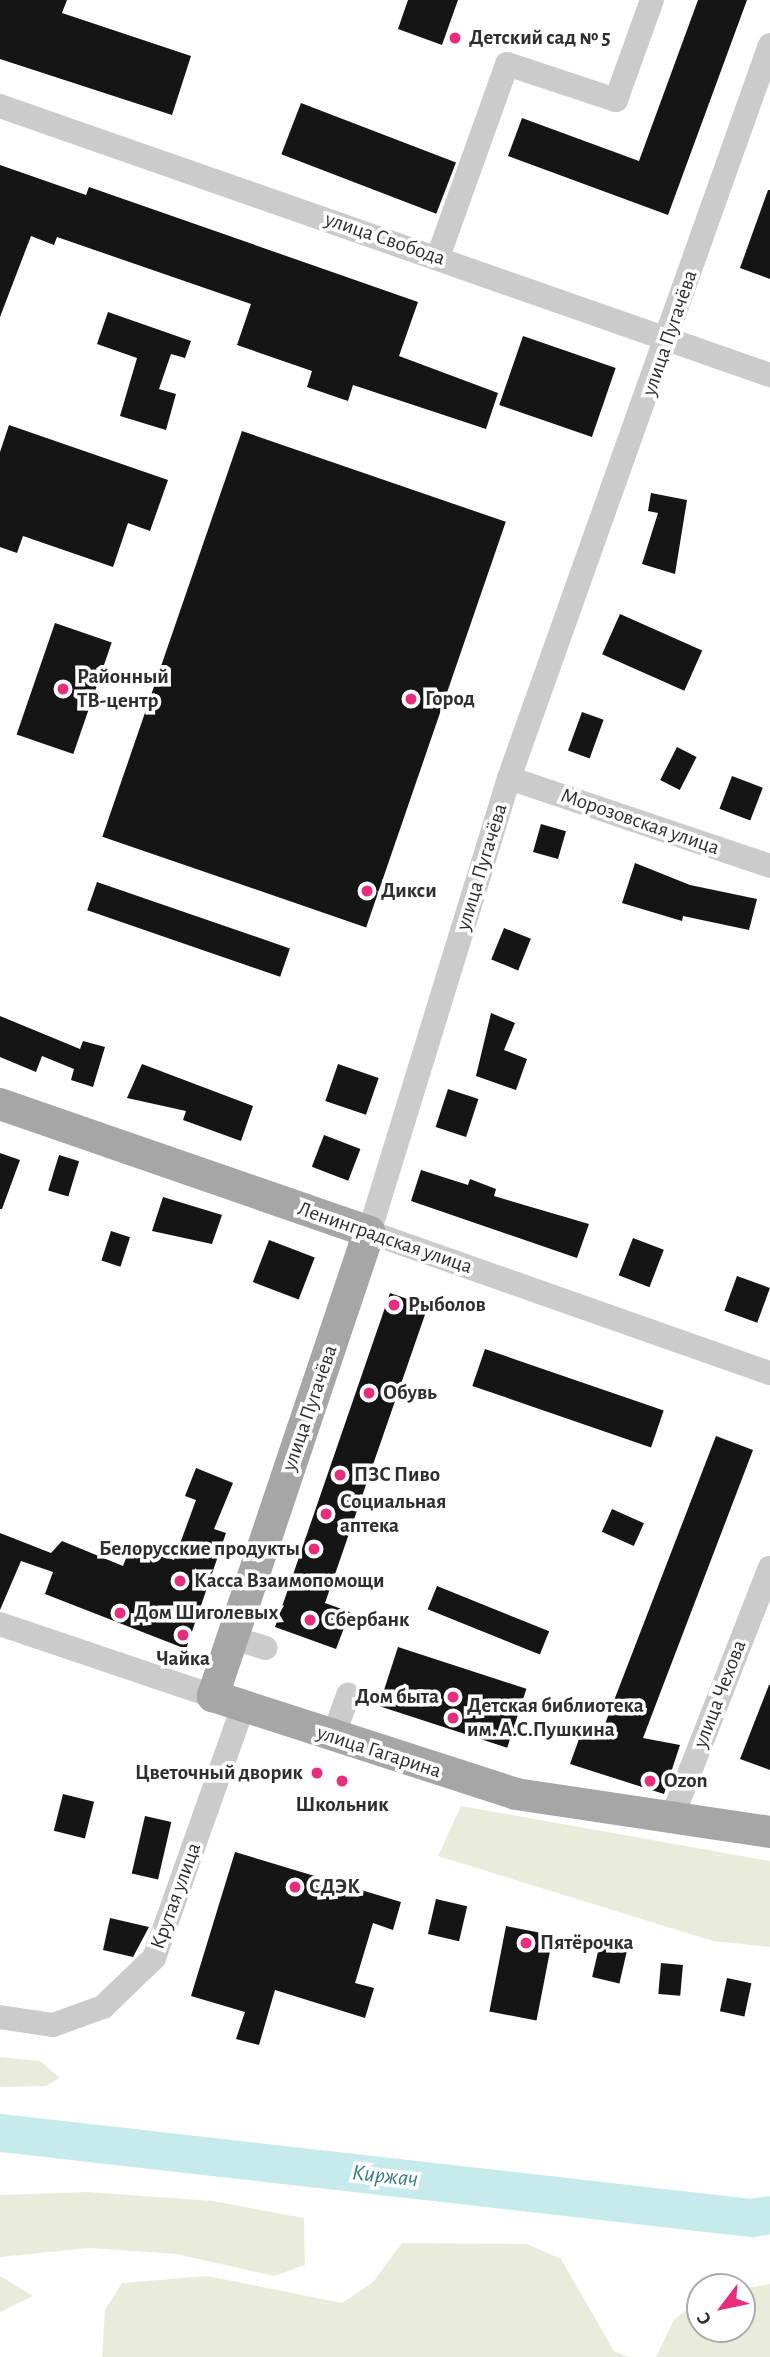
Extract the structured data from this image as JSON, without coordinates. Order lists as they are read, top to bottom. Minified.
{"streets":{"main road":["улица Пугачёва","Ленинградская улица","улица Гагарина"],"street":["улица Свобода","Морозовская улица","улица Чехова","Крутая улица"]},"crossings":[["улица Свобода","улица Пугачёва"],["улица Пугачёва","Морозовская улица"],["улица Пугачёва","Ленинградская улица"],["улица Пугачёва","улица Гагарина"],["улица Чехова","улица Гагарина"],["улица Гагарина","Крутая улица"]],"water":["Киржач"],"places":["Детский сад № 5","Районный ТВ-центр","Город","Дикси","Рыболов","Обувь","ПЗС Пиво","Социальная аптека","Белорусские продукты","Касса Взаимопомощи","Дом Шиголевых","Сбербанк","Чайка","Дом быта","Детская библиотека им. А.С.Пушкина","Цветочный дворик","Школьник","Ozon","СДЭК","Пятёрочка"],"north":"bottom left"}
